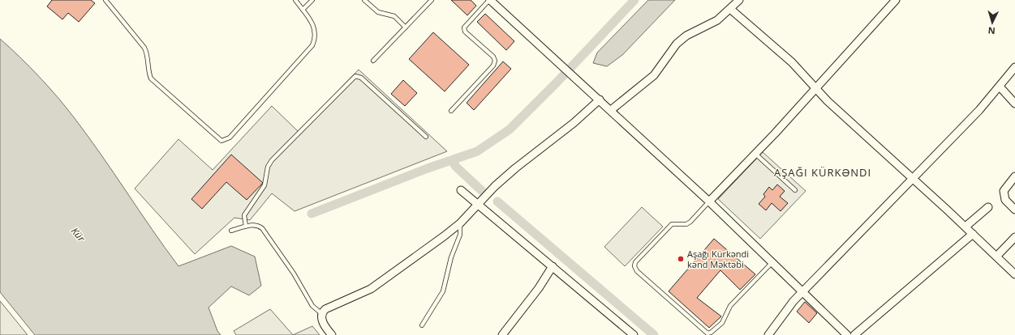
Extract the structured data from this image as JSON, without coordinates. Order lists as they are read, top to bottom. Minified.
{"districts":["AŞAĞI KÜRKƏNDI"],"water":["Kür"],"places":["Aşağı Kürkəndi kənd Məktəbi"],"north":"bottom"}
